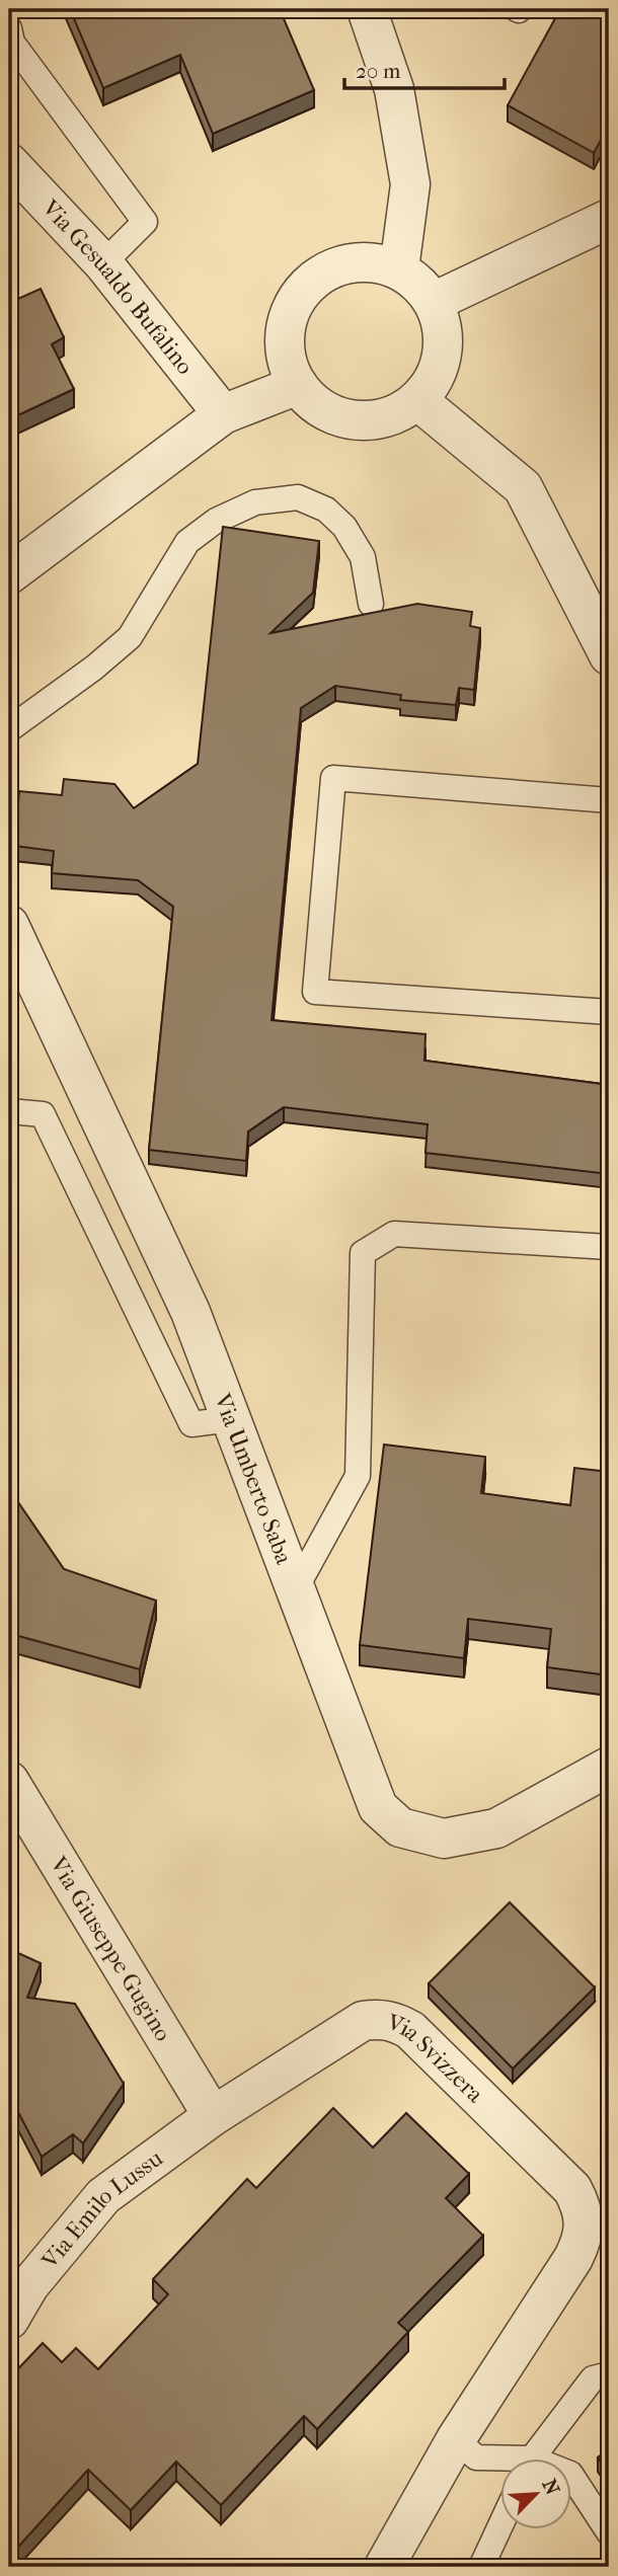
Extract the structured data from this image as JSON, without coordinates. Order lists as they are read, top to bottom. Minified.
{"streets":{"street":["Via Gesualdo Bufalino","Via Umberto Saba","Via Giuseppe Gugino","Via Svizzera","Via Emilo Lussu"]},"crossings":[["Via Giuseppe Gugino","Via Svizzera"],["Via Giuseppe Gugino","Via Emilo Lussu"],["Via Svizzera","Via Emilo Lussu"]],"scale_bar":"20 m","north":"top right"}
